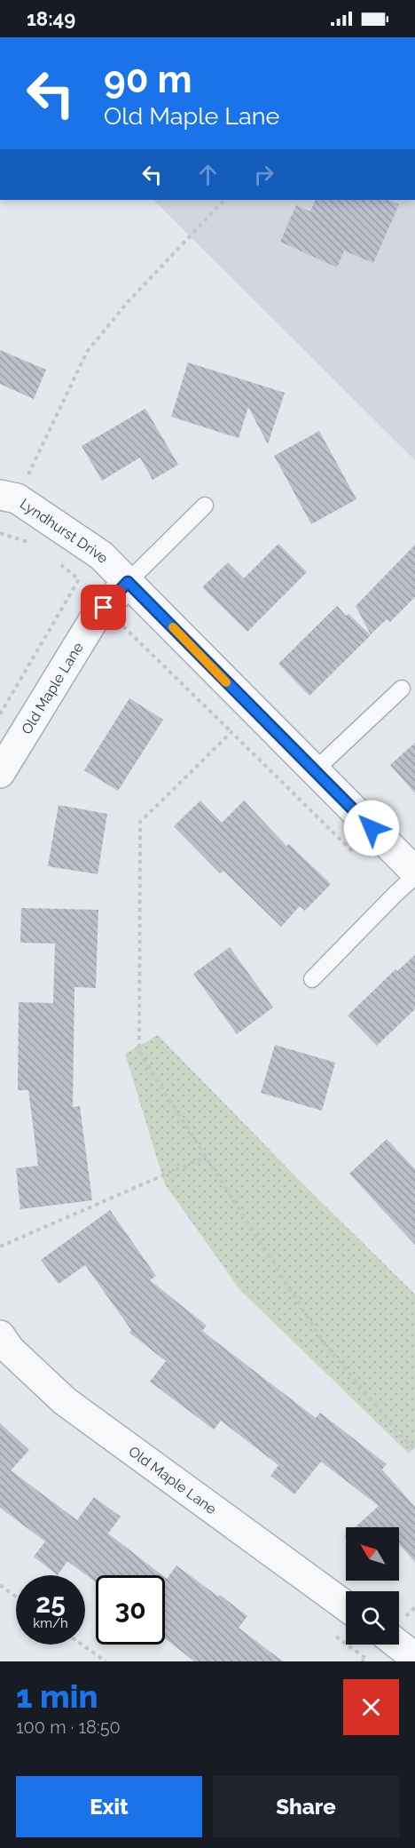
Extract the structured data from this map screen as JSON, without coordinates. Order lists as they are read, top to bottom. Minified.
{"streets":{"street":["Lyndhurst Drive","Old Maple Lane"]},"crossings":[["Lyndhurst Drive","Old Maple Lane"]],"north":"top left","page":{"status":"18:49","turn":["90 m","Old Maple Lane"],"speed":"25 km/h","limit":"30","heading":["1 min","100 m · 18:50"],"buttons":["Exit","Share"]}}
